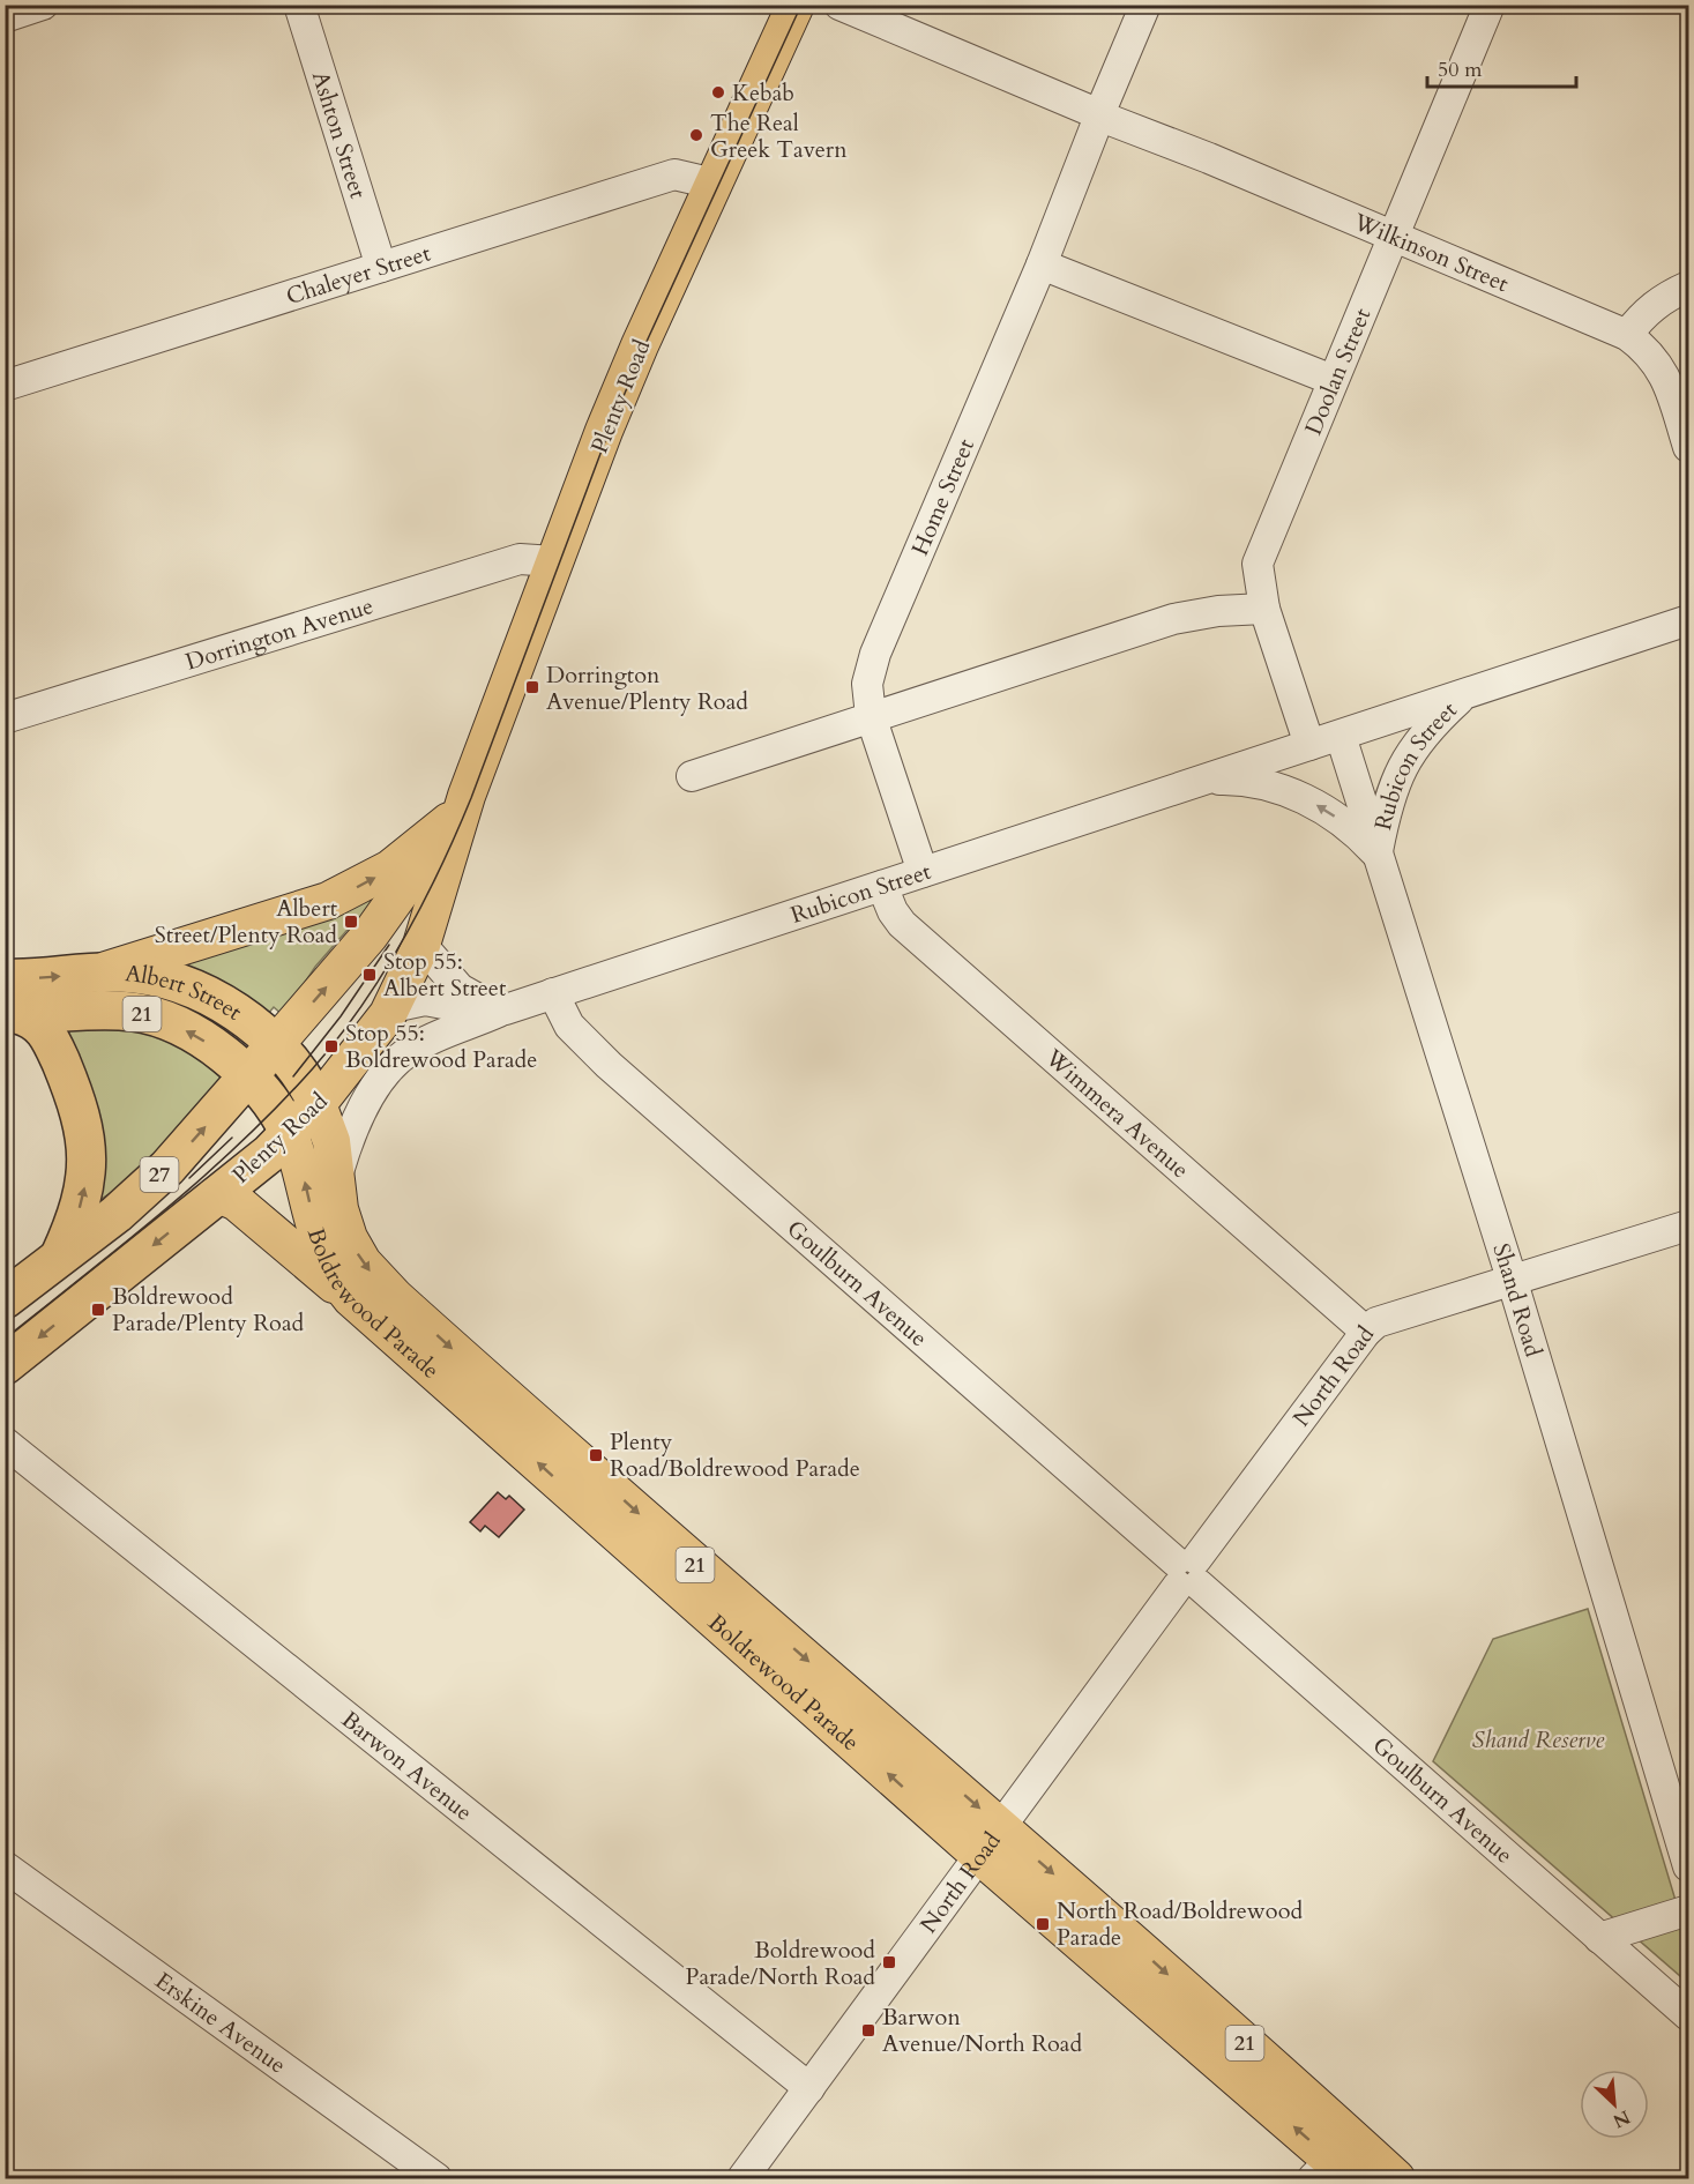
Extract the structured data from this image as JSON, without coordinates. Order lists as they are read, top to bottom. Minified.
{"streets":{"highway":["Plenty Road","Albert Street","21","27"],"main road":["Boldrewood Parade"],"street":["Ashton Street","Wilkinson Street","Chaleyer Street","Doolan Street","Home Street","Dorrington Avenue","Rubicon Street","Wimmera Avenue","Goulburn Avenue","Shand Road","North Road","Barwon Avenue","Erskine Avenue"]},"crossings":[["Ashton Street","Chaleyer Street"],["Wilkinson Street","Doolan Street"],["Wilkinson Street","Home Street"],["Chaleyer Street","Plenty Road"],["Doolan Street","Rubicon Street"],["Plenty Road","Dorrington Avenue"],["Plenty Road","Rubicon Street"],["Plenty Road","Albert Street"],["Plenty Road","Boldrewood Parade"],["Home Street","Rubicon Street"],["Rubicon Street","Wimmera Avenue"],["Rubicon Street","Goulburn Avenue"],["Rubicon Street","Boldrewood Parade"],["Rubicon Street","Shand Road"],["Albert Street","Boldrewood Parade"],["Wimmera Avenue","North Road"],["Goulburn Avenue","North Road"],["Boldrewood Parade","North Road"],["Shand Road","North Road"],["North Road","Barwon Avenue"]],"parks":["Shand Reserve"],"places":{"other":["Kebab","The Real Greek Tavern"],"transit":["Dorrington Avenue/Plenty Road","Albert Street/Plenty Road","Stop 55: Albert Street","Stop 55: Boldrewood Parade","Boldrewood Parade/Plenty Road","Plenty Road/Boldrewood Parade","North Road/Boldrewood Parade","Boldrewood Parade/North Road","Barwon Avenue/North Road"]},"scale_bar":"50 m","north":"bottom right"}
